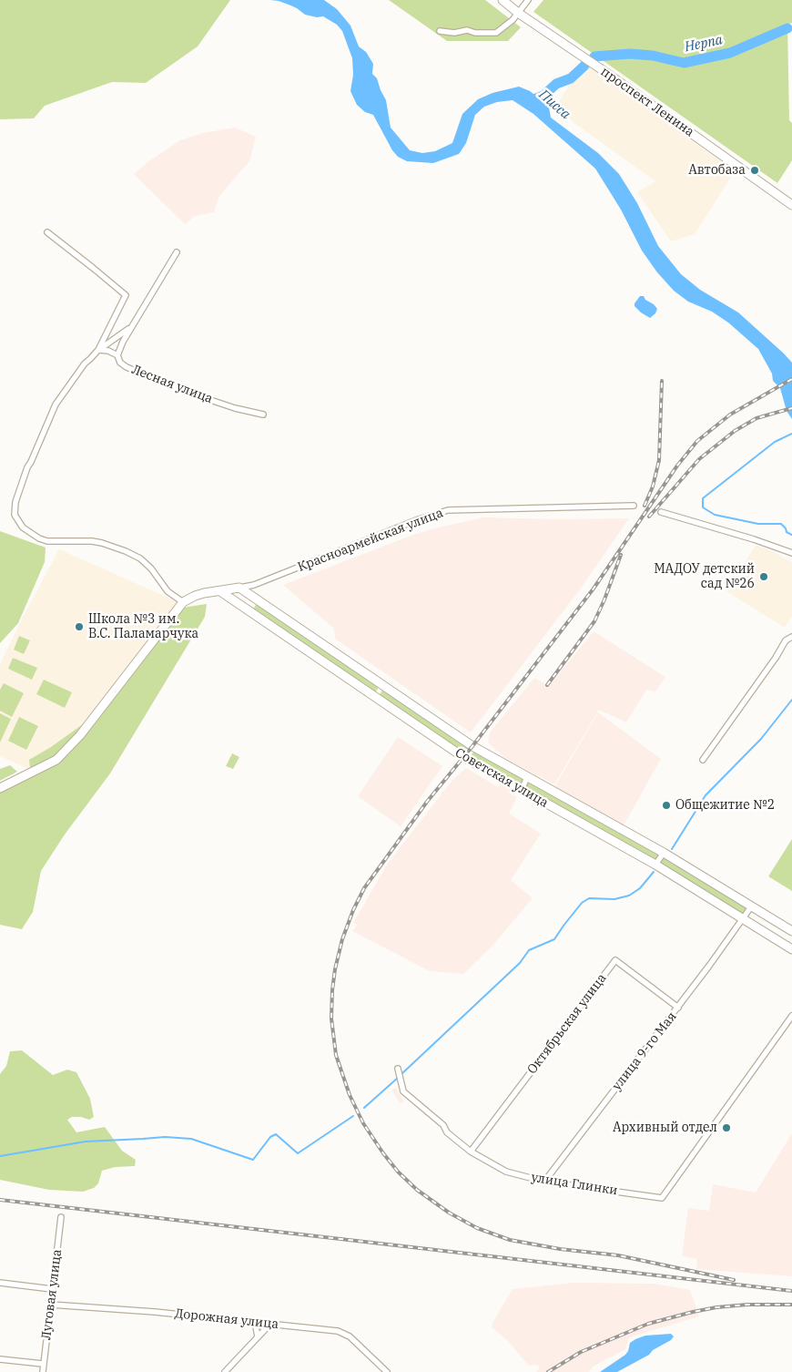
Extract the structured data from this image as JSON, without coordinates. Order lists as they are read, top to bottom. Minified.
{"streets":{"main road":["проспект Ленина","Красноармейская улица","Советская улица"],"street":["Лесная улица","Октябрьская улица","улица 9-го Мая","улица Глинки","Луговая улица","Дорожная улица"]},"crossings":[["Красноармейская улица","Советская улица"],["Советская улица","улица 9-го Мая"],["Октябрьская улица","улица 9-го Мая"],["Октябрьская улица","улица Глинки"],["улица 9-го Мая","улица Глинки"],["Луговая улица","Дорожная улица"]],"water":["Нерпа","Писса"],"places":["Автобаза","МАДОУ детский сад №26","Школа №3 им. В.С. Паламарчука","Общежитие №2","Архивный отдел"]}
